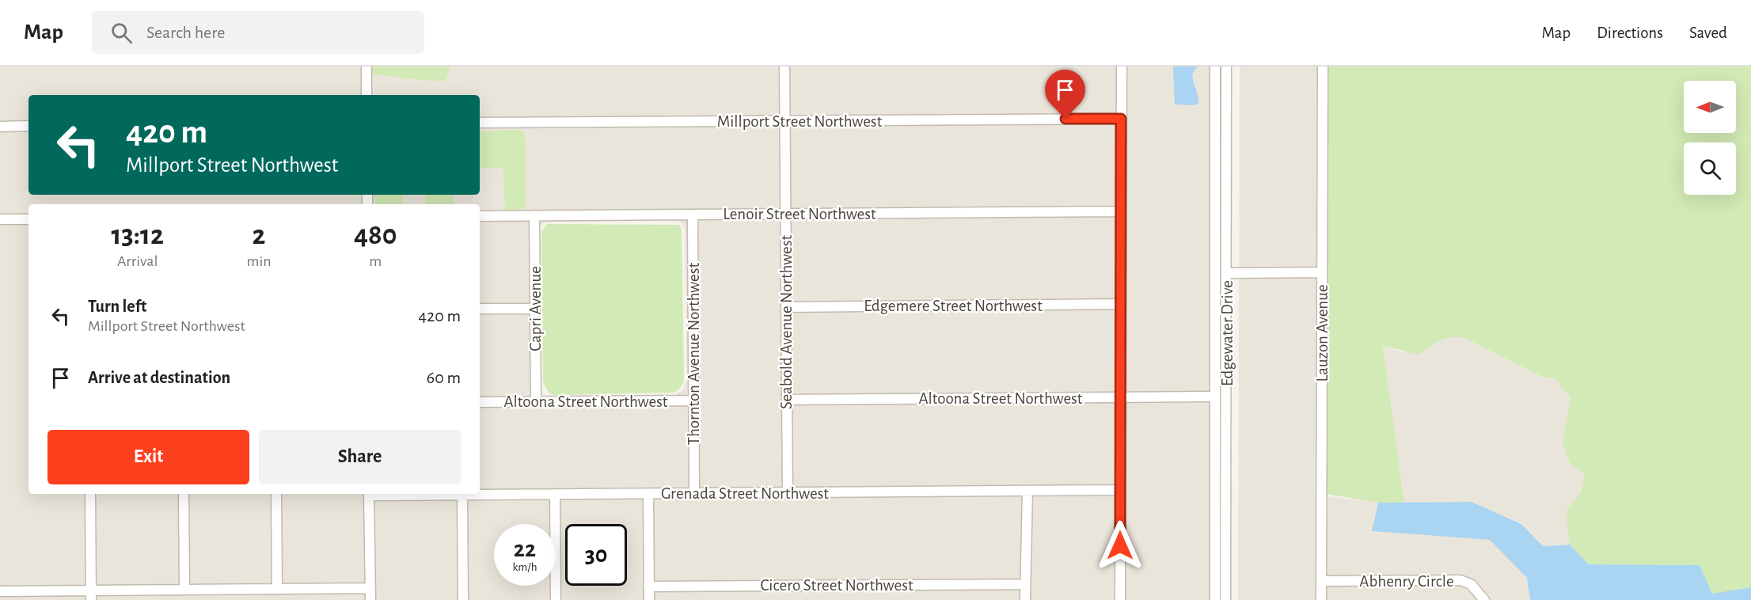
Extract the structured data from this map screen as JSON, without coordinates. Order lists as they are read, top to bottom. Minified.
{"streets":{"street":["Millport Street Northwest","Lenoir Street Northwest","Edgemere Street Northwest","Capri Avenue","Seabold Avenue Northwest","Edgewater Drive","Lauzon Avenue","Thornton Avenue Northwest","Altoona Street Northwest","Grenada Street Northwest","Abhenry Circle","Cicero Street Northwest"]},"crossings":[["Millport Street Northwest","Seabold Avenue Northwest"],["Lenoir Street Northwest","Capri Avenue"],["Lenoir Street Northwest","Seabold Avenue Northwest"],["Lenoir Street Northwest","Thornton Avenue Northwest"],["Edgemere Street Northwest","Seabold Avenue Northwest"],["Capri Avenue","Altoona Street Northwest"],["Seabold Avenue Northwest","Altoona Street Northwest"],["Seabold Avenue Northwest","Grenada Street Northwest"],["Edgewater Drive","Altoona Street Northwest"],["Lauzon Avenue","Abhenry Circle"],["Thornton Avenue Northwest","Altoona Street Northwest"],["Thornton Avenue Northwest","Grenada Street Northwest"]],"north":"left","page":{"header":"Map","search":"Search here","nav":["Map","Directions","Saved"],"turn":["420 m","Millport Street Northwest"],"eta":["13:12","Arrival","2","min","480","m"],"list":[{"name":"Turn left","note":"Millport Street Northwest","value":"420 m"},{"name":"Arrive at destination","value":"60 m"}],"buttons":["Exit","Share"],"speed":"22 km/h","limit":"30"}}
